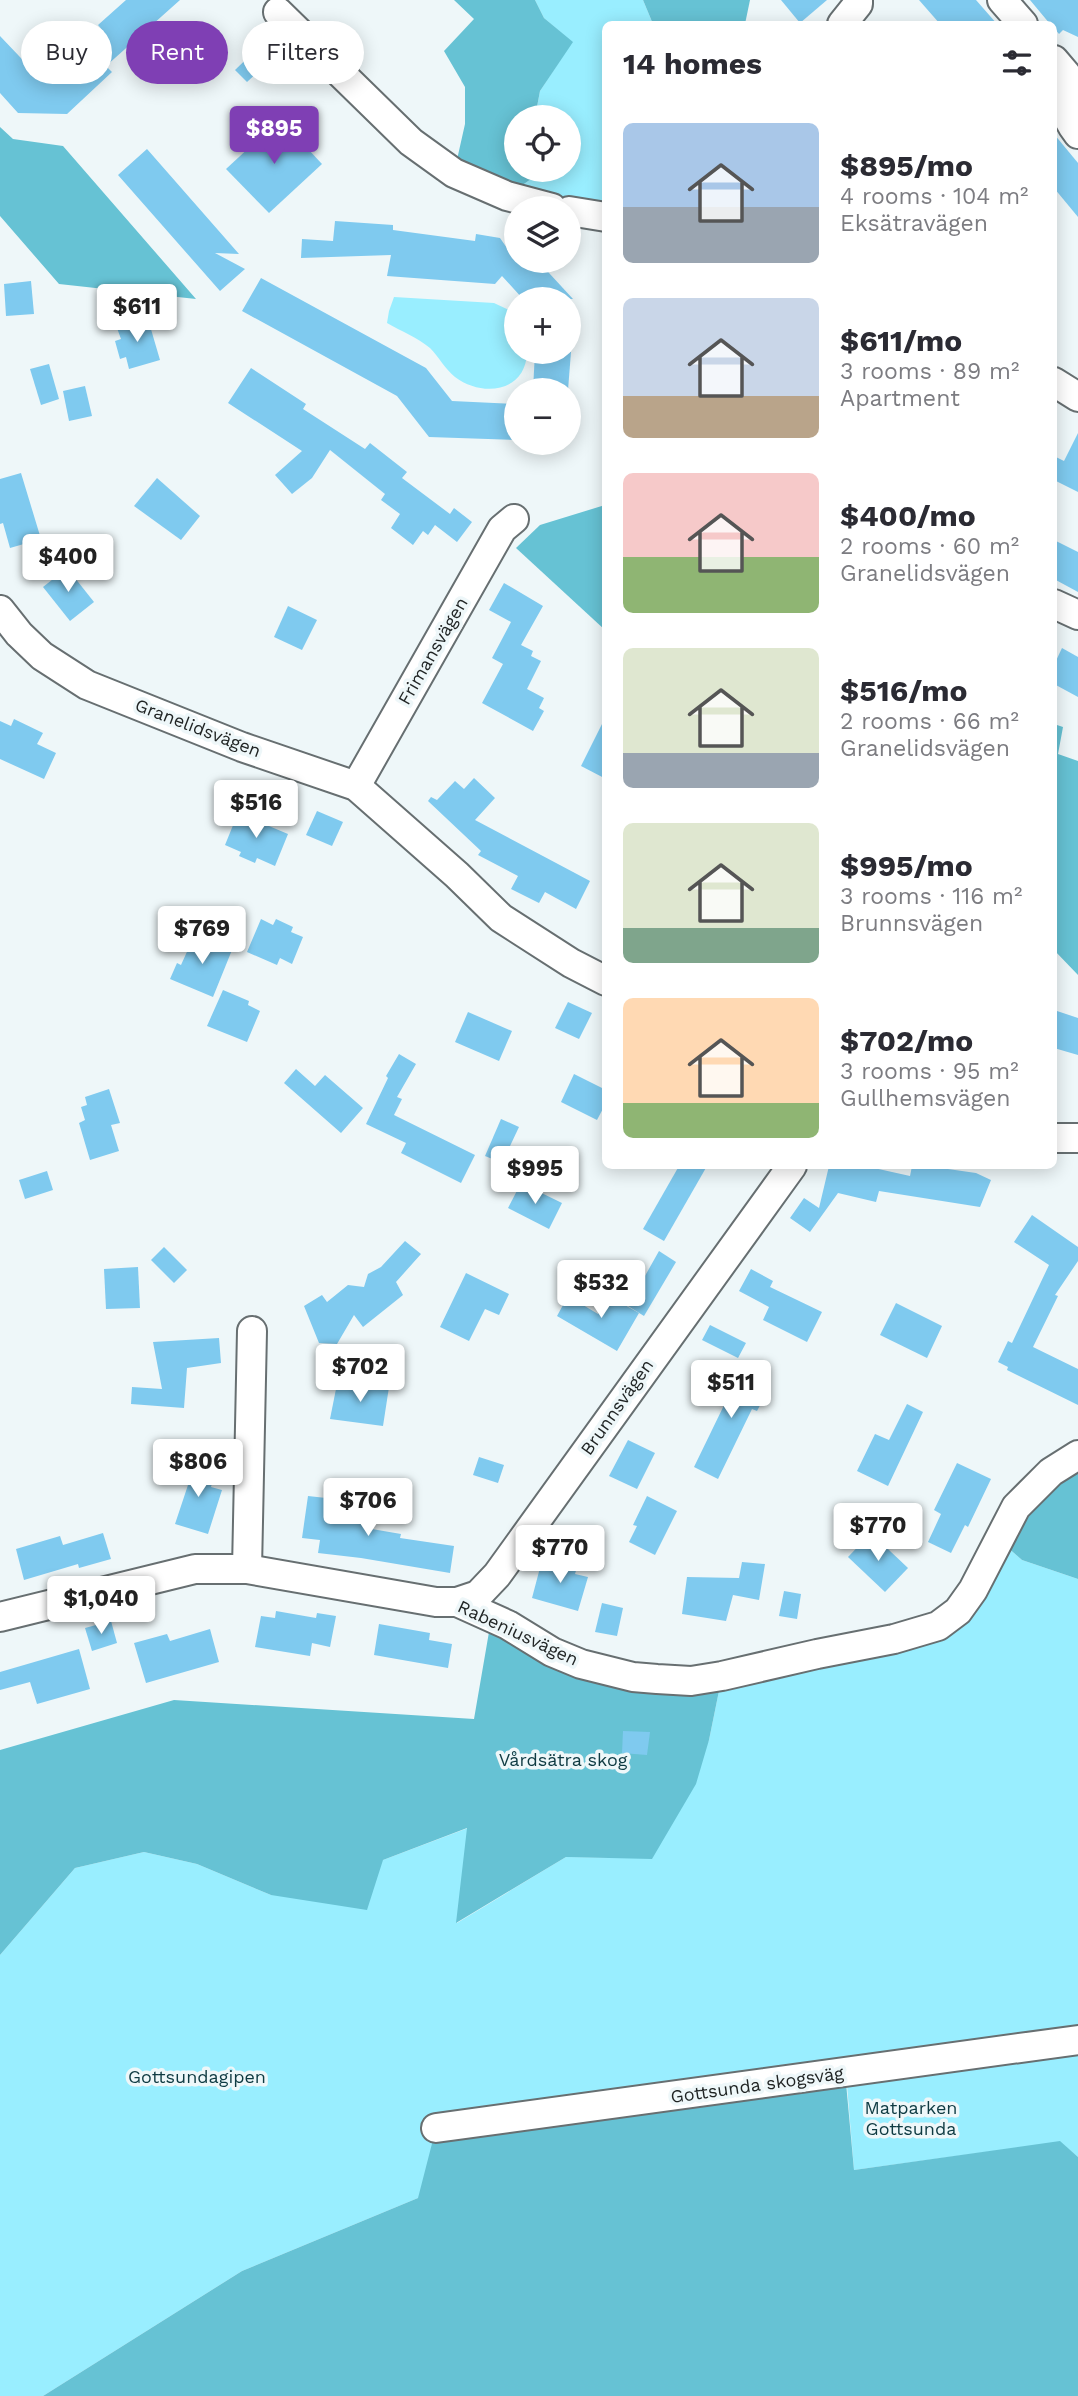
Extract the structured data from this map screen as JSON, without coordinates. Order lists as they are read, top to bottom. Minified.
{"streets":{"street":["Frimansvägen","Granelidsvägen","Brunnsvägen","Rabeniusvägen","Gottsunda skogsväg"]},"crossings":[["Frimansvägen","Granelidsvägen"],["Brunnsvägen","Rabeniusvägen"]],"parks":["Vårdsätra skog","Gottsundagipen","Matparken Gottsunda"],"page":{"chip":["Buy","Rent","Filters"],"heading":"14 homes","map_buttons":["+","−"],"list":[{"name":"$895/mo","note":"4 rooms · 104 m² · Eksätravägen"},{"name":"$611/mo","note":"3 rooms · 89 m² · Apartment"},{"name":"$400/mo","note":"2 rooms · 60 m² · Granelidsvägen"},{"name":"$516/mo","note":"2 rooms · 66 m² · Granelidsvägen"},{"name":"$995/mo","note":"3 rooms · 116 m² · Brunnsvägen"},{"name":"$702/mo","note":"3 rooms · 95 m² · Gullhemsvägen"}],"price":["$895","$611","$400","$516","$769","$995","$532","$702","$511","$806","$706","$770","$770","$1,040"]}}
